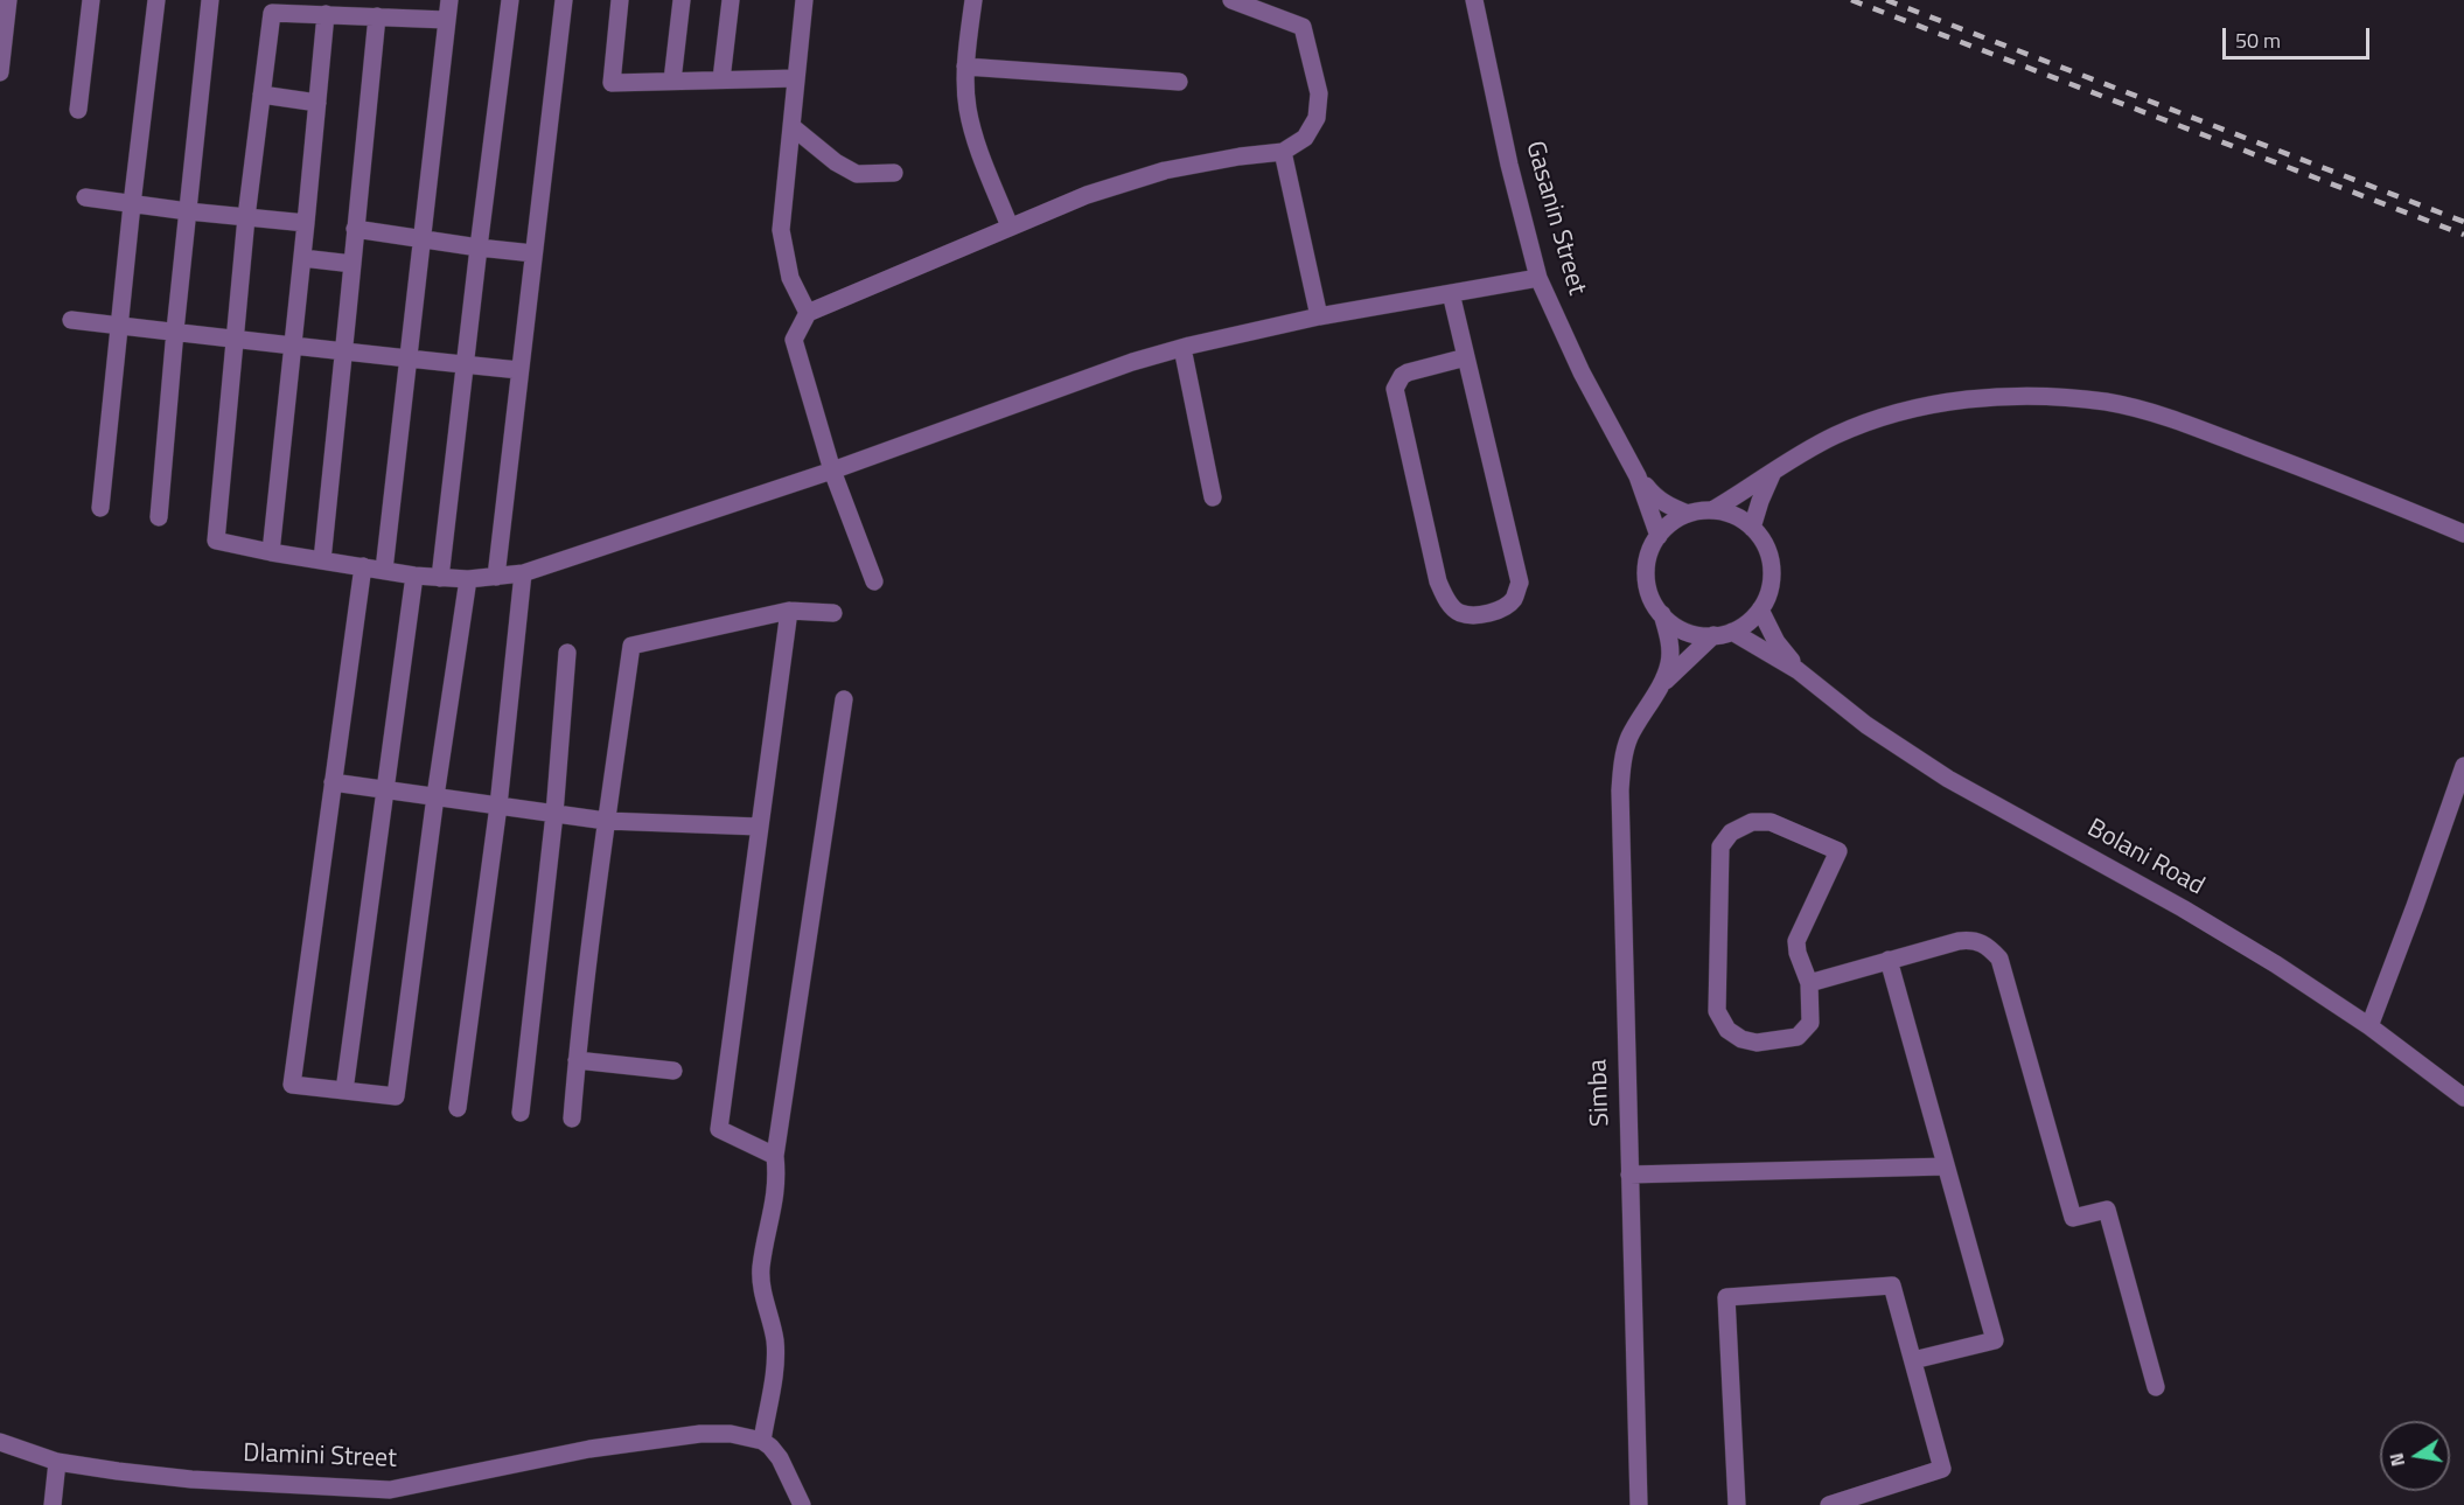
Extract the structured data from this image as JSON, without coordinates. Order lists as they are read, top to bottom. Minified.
{"streets":{"street":["Gasanin Street","Bolani Road","Simba","Dlamini Street"]},"crossings":[["Gasanin Street","Bolani Road"]],"scale_bar":"50 m","north":"left"}
